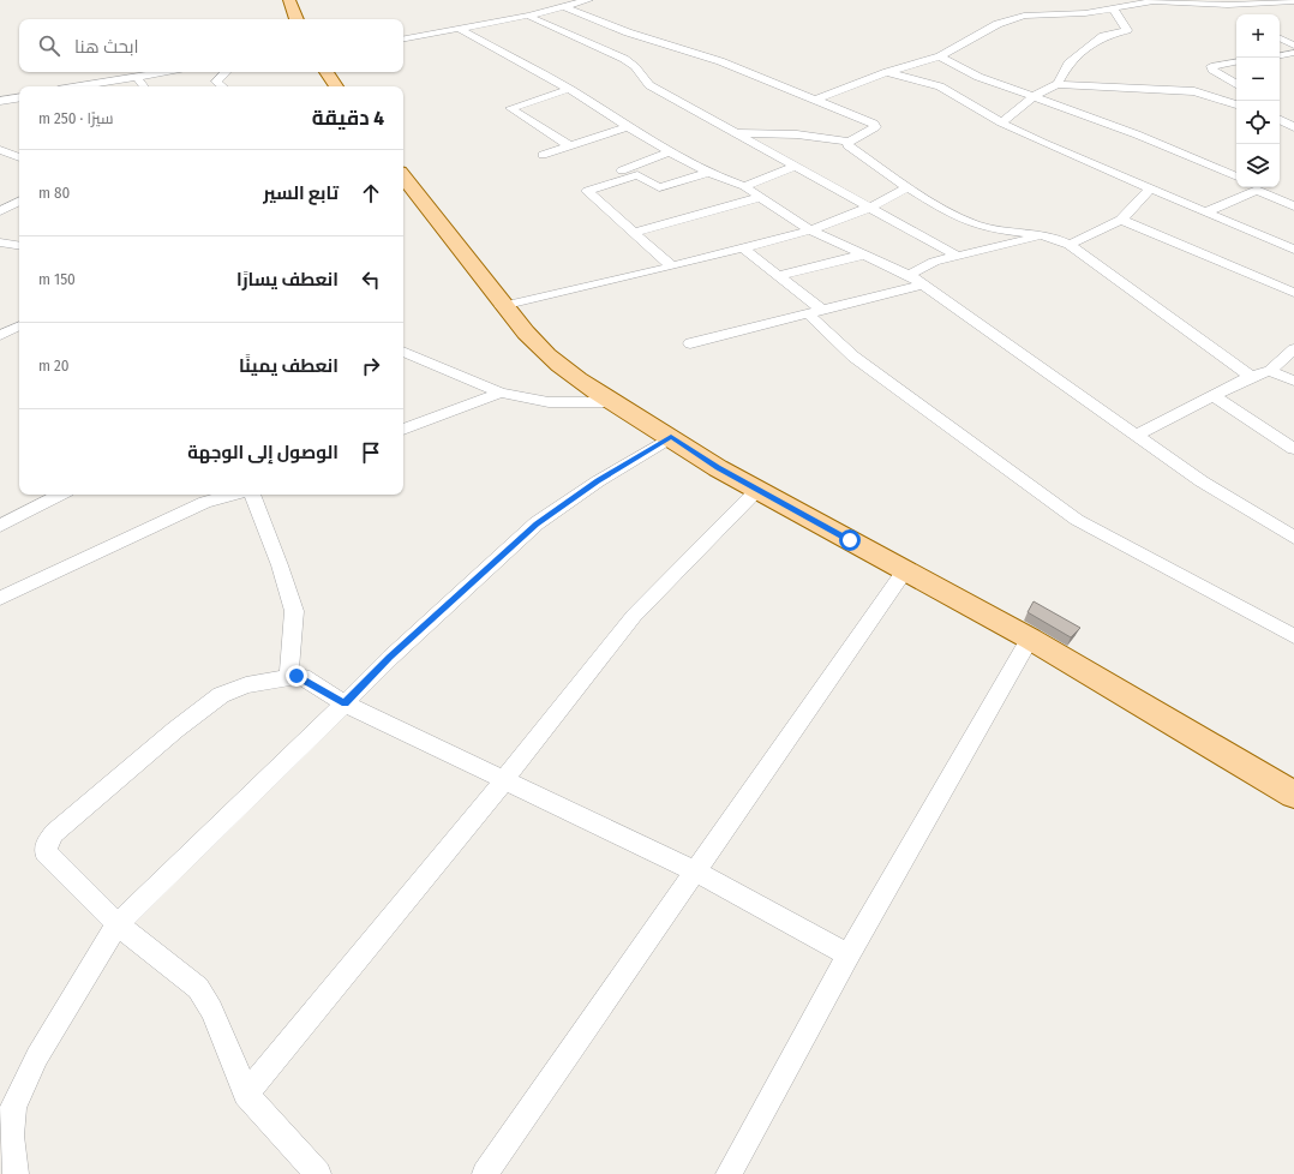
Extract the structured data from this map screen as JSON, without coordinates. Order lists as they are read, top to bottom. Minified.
{"page":{"map_buttons":["+","−"],"search":"ابحث هنا","heading":["4 دقيقة","سيرًا · 250 m"],"list":[["تابع السير","80 m"],["انعطف يسارًا","150 m"],["انعطف يمينًا","20 m"],"الوصول إلى الوجهة"]}}
